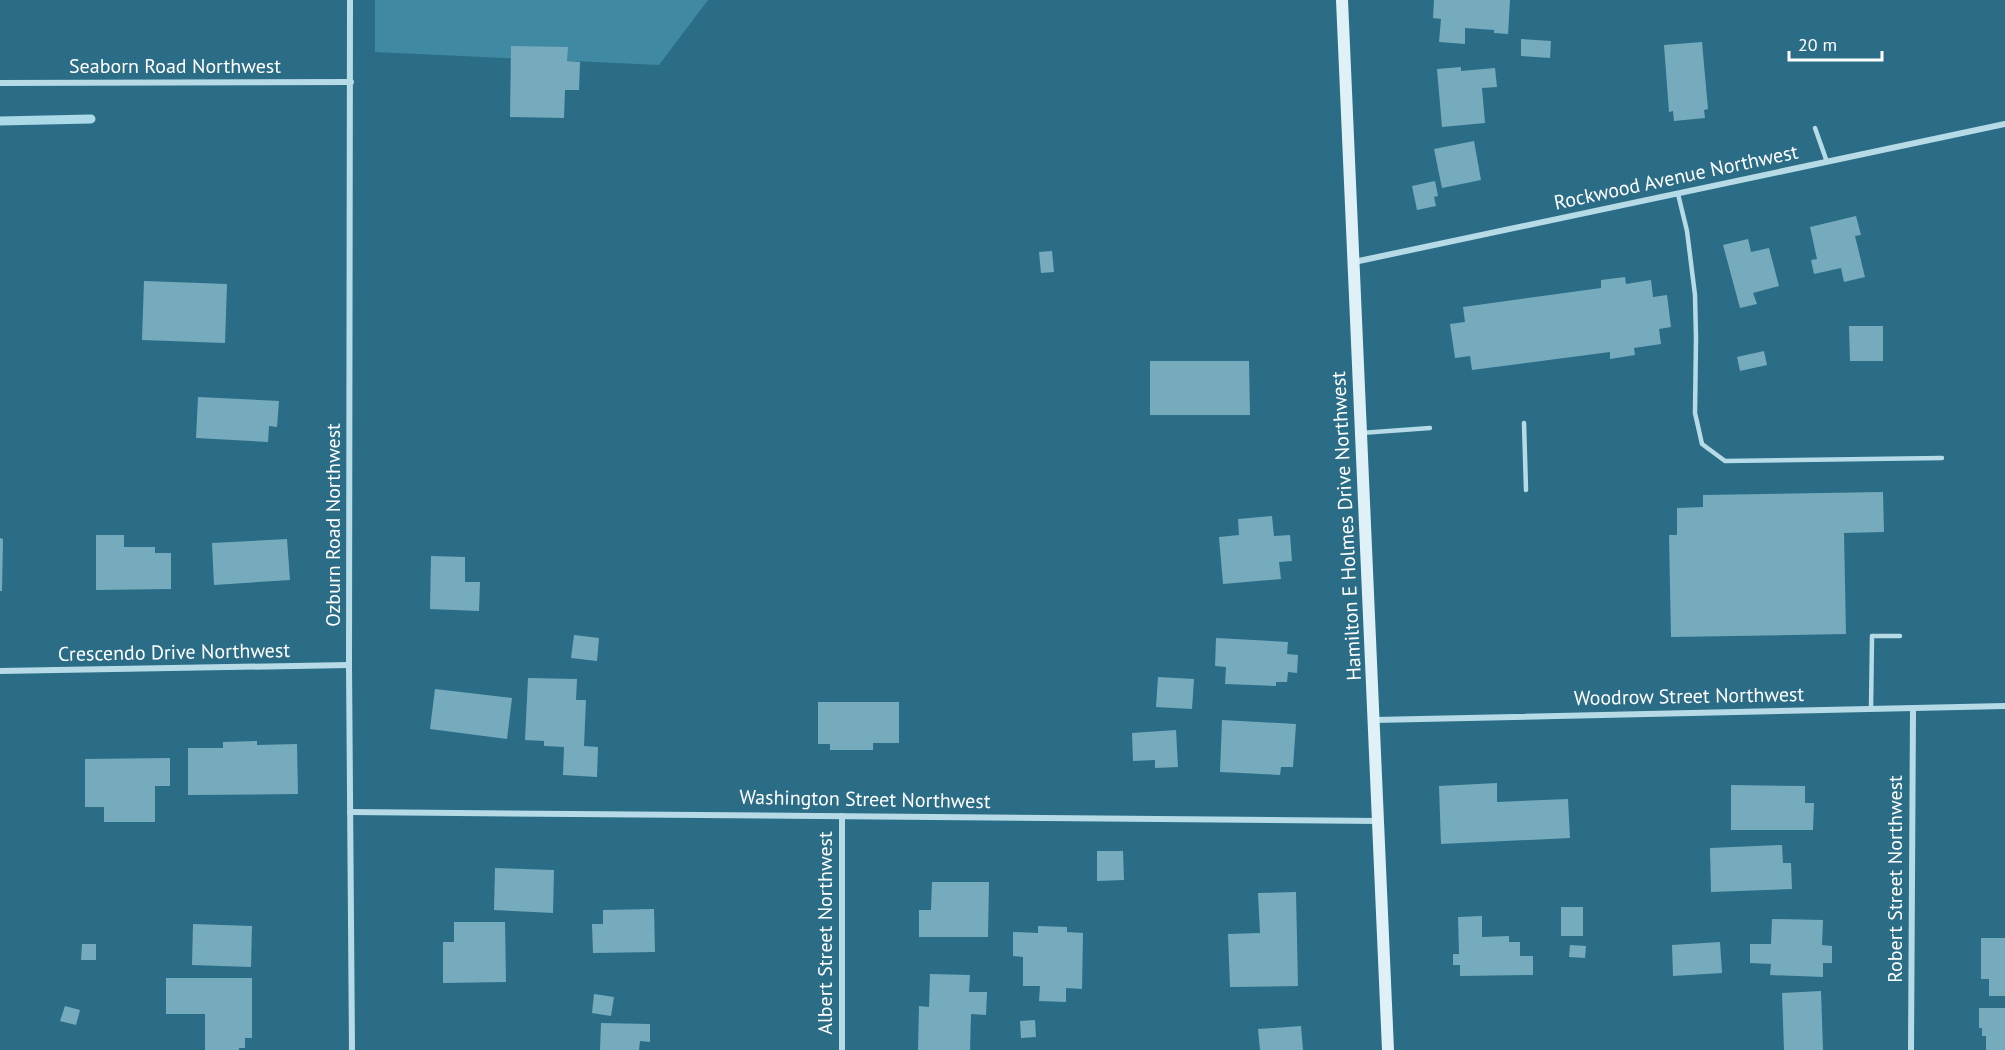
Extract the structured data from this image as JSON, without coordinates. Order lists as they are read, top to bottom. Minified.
{"streets":{"main road":["Hamilton E Holmes Drive Northwest"],"street":["Seaborn Road Northwest","Rockwood Avenue Northwest","Ozburn Road Northwest","Crescendo Drive Northwest","Woodrow Street Northwest","Washington Street Northwest","Robert Street Northwest","Albert Street Northwest"]},"crossings":[["Seaborn Road Northwest","Ozburn Road Northwest"],["Rockwood Avenue Northwest","Hamilton E Holmes Drive Northwest"],["Ozburn Road Northwest","Crescendo Drive Northwest"],["Ozburn Road Northwest","Washington Street Northwest"],["Hamilton E Holmes Drive Northwest","Woodrow Street Northwest"],["Hamilton E Holmes Drive Northwest","Washington Street Northwest"],["Woodrow Street Northwest","Robert Street Northwest"],["Washington Street Northwest","Albert Street Northwest"]],"scale_bar":"20 m"}
